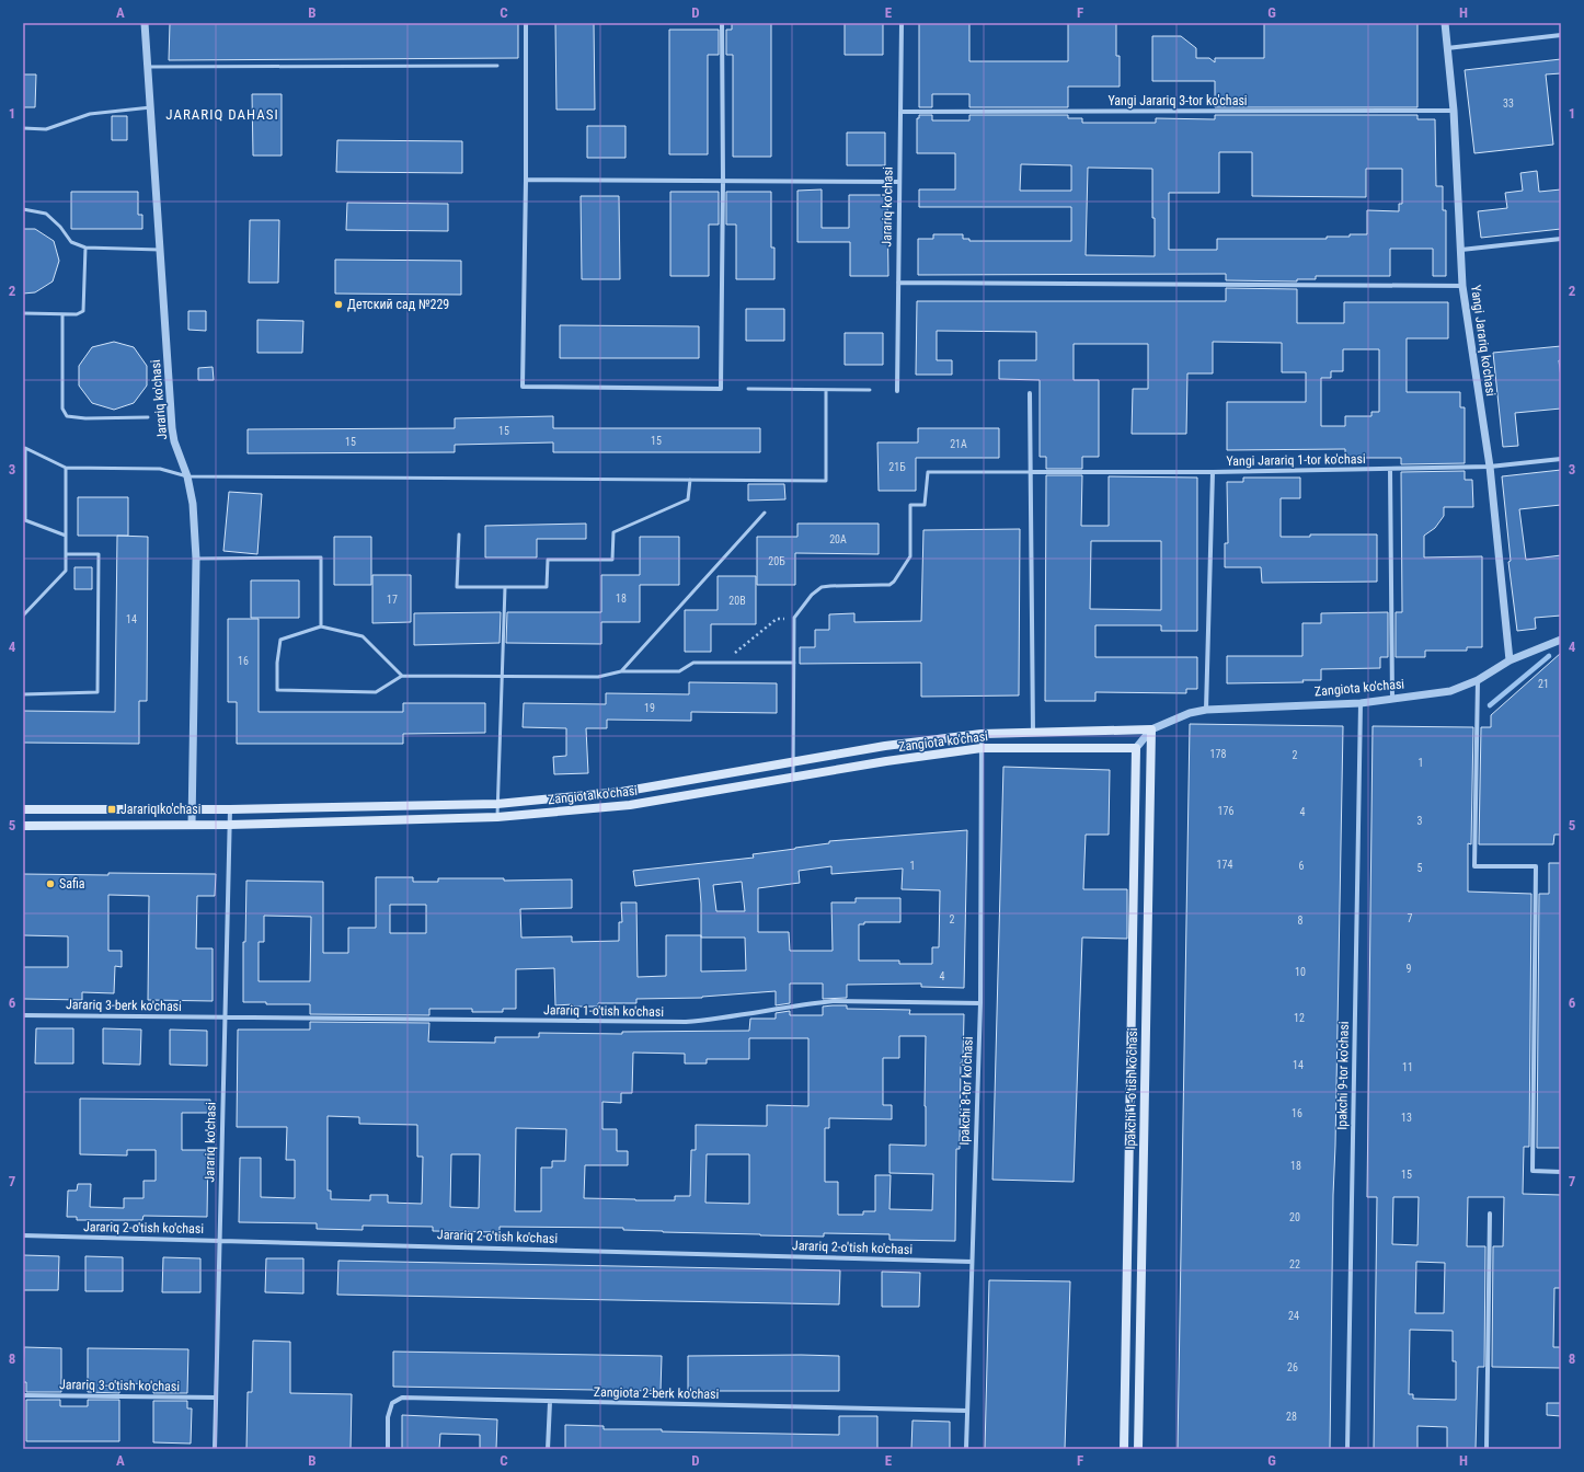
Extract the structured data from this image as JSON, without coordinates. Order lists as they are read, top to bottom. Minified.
{"streets":{"main road":["Zangiota ko'chasi","Ipakchi 1-o'tish ko'chasi"],"street":["Yangi Jarariq 3-tor ko'chasi","Jarariq ko'chasi","Yangi Jarariq ko'chasi","Yangi Jarariq 1-tor ko'chasi","Jarariq 3-berk ko'chasi","Jarariq 1-o'tish ko'chasi","Ipakchi 9-tor ko'chasi","Ipakchi 8-tor ko'chasi","Jarariq 2-o'tish ko'chasi","Jarariq 3-o'tish ko'chasi","Zangiota 2-berk ko'chasi"]},"crossings":[["Yangi Jarariq 3-tor ko'chasi","Jarariq ko'chasi"],["Yangi Jarariq 3-tor ko'chasi","Yangi Jarariq ko'chasi"],["Jarariq ko'chasi","Zangiota ko'chasi"],["Jarariq ko'chasi","Jarariq 3-berk ko'chasi"],["Jarariq ko'chasi","Jarariq 1-o'tish ko'chasi"],["Jarariq ko'chasi","Jarariq 2-o'tish ko'chasi"],["Jarariq ko'chasi","Jarariq 3-o'tish ko'chasi"],["Yangi Jarariq ko'chasi","Yangi Jarariq 1-tor ko'chasi"],["Yangi Jarariq ko'chasi","Zangiota ko'chasi"],["Zangiota ko'chasi","Ipakchi 9-tor ko'chasi"],["Zangiota ko'chasi","Ipakchi 1-o'tish ko'chasi"],["Zangiota ko'chasi","Ipakchi 8-tor ko'chasi"],["Jarariq 3-berk ko'chasi","Jarariq 1-o'tish ko'chasi"],["Jarariq 1-o'tish ko'chasi","Ipakchi 8-tor ko'chasi"],["Ipakchi 8-tor ko'chasi","Jarariq 2-o'tish ko'chasi"],["Ipakchi 8-tor ko'chasi","Zangiota 2-berk ko'chasi"]],"districts":["JARARIQ DAHASI"],"places":{"other":["Детский сад №229","Safia"],"transit":["Jarariq ko'chasi"]},"house_numbers":["33","15","15","15","21А","21Б","20А","20Б","18","17","20В","14","16","21","19","178","2","1","176","4","3","174","1","6","5","7","2","8","9","10","4","12","14","11","16","13","18","15","20","22","24","26","28"],"grid":{"columns":["A","B","C","D","E","F","G","H"],"rows":["1","2","3","4","5","6","7","8"]}}
